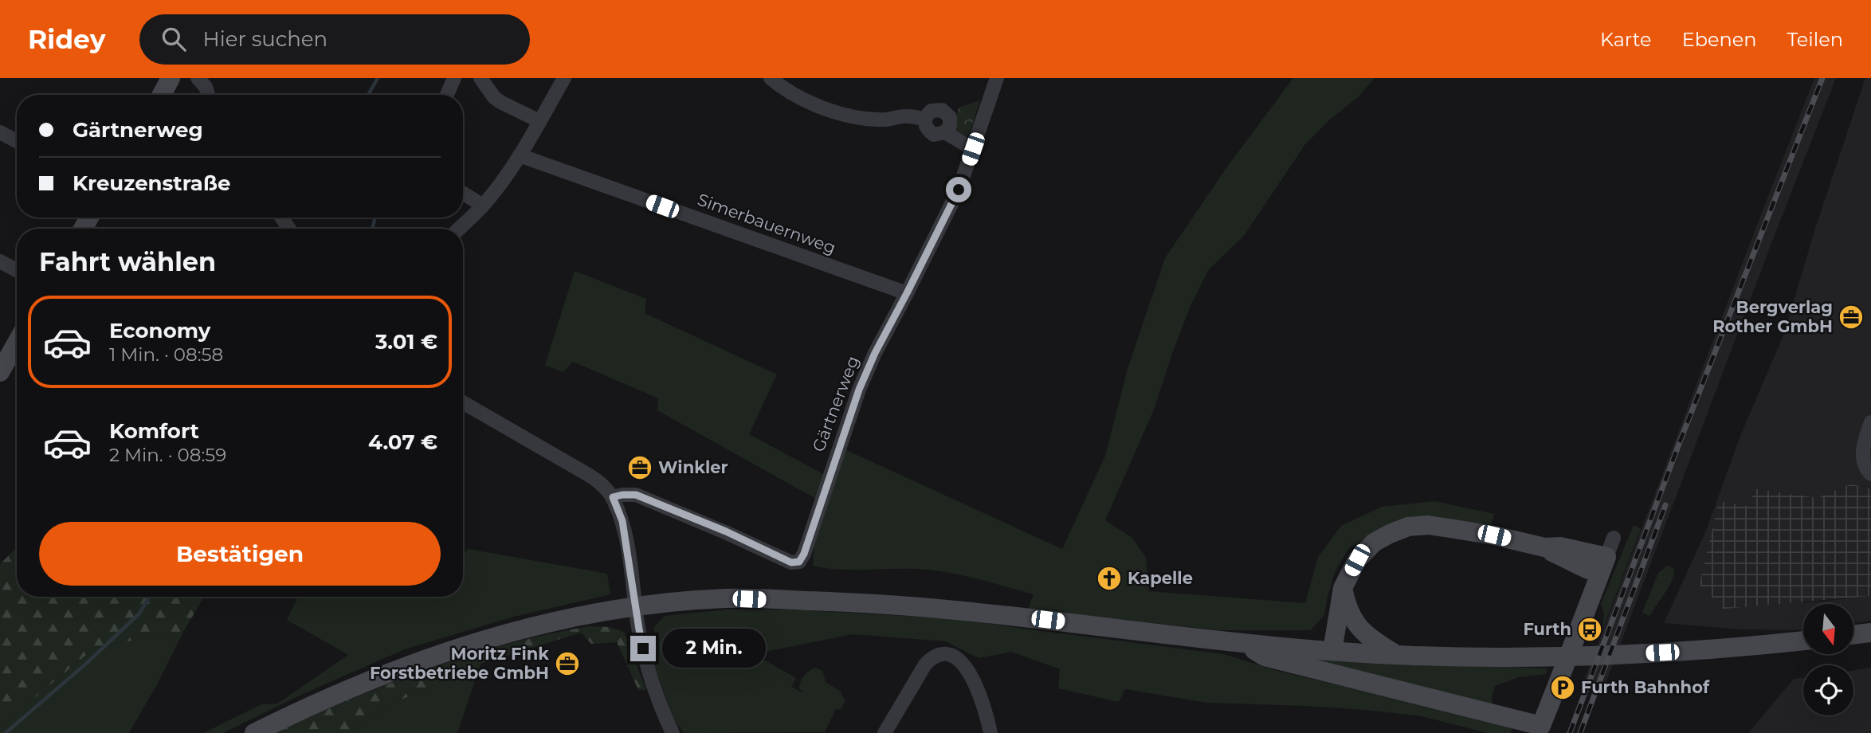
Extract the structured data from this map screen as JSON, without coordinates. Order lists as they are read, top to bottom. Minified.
{"streets":{"street":["Simerbauernweg","Gärtnerweg"]},"crossings":[["Simerbauernweg","Gärtnerweg"]],"places":{"office":["Bergverlag Rother GmbH","Winkler","Moritz Fink Forstbetriebe GmbH"],"church":["Kapelle"],"bus stop":["Furth"],"parking":["Furth Bahnhof"]},"north":"bottom","page":{"header":"Ridey","search":"Hier suchen","nav":["Karte","Ebenen","Teilen"],"banner":["Gärtnerweg","Kreuzenstraße"],"heading":"Fahrt wählen","list":[{"name":"Economy","note":"1 Min. · 08:58","value":"3.01 €"},{"name":"Komfort","note":"2 Min. · 08:59","value":"4.07 €"}],"buttons":"Bestätigen","bubble":"2 Min."}}
